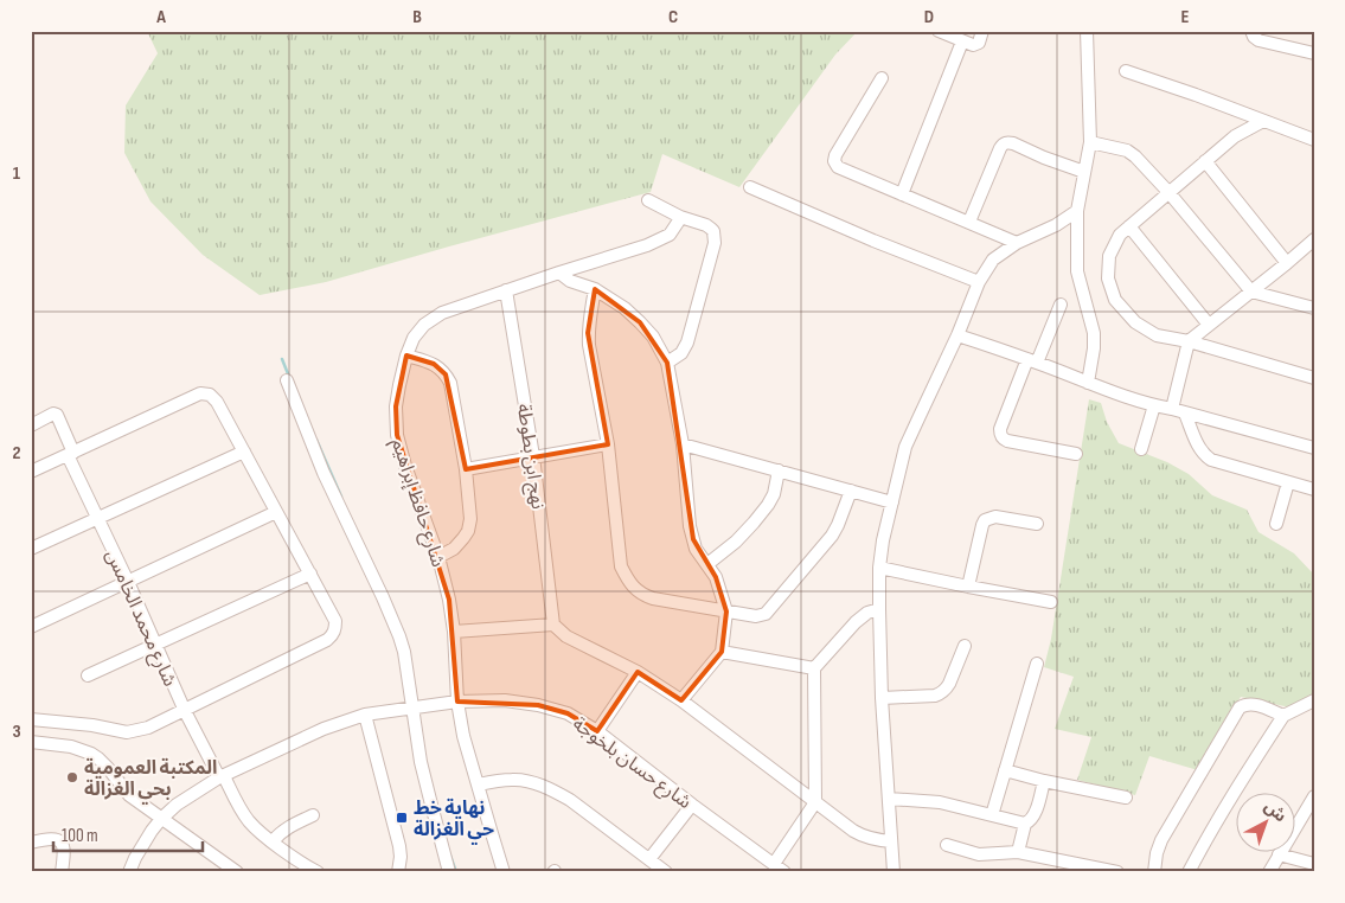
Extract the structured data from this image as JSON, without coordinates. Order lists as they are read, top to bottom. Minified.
{"streets":{"street":["نهج ابن بطوطة","شارع حافظ إبراهيم","شارع محمد الخامس","شارع حسان بلخوجة"]},"crossings":[["نهج ابن بطوطة","شارع حافظ إبراهيم"],["شارع حافظ إبراهيم","شارع حسان بلخوجة"],["شارع محمد الخامس","شارع حسان بلخوجة"]],"places":{"other":["المكتبة العمومية بحي الغزالة"],"transit":["نهاية خط حي الغزالة"]},"scale_bar":"100 m","north":"top right","grid":{"columns":["A","B","C","D","E"],"rows":["1","2","3"]}}
